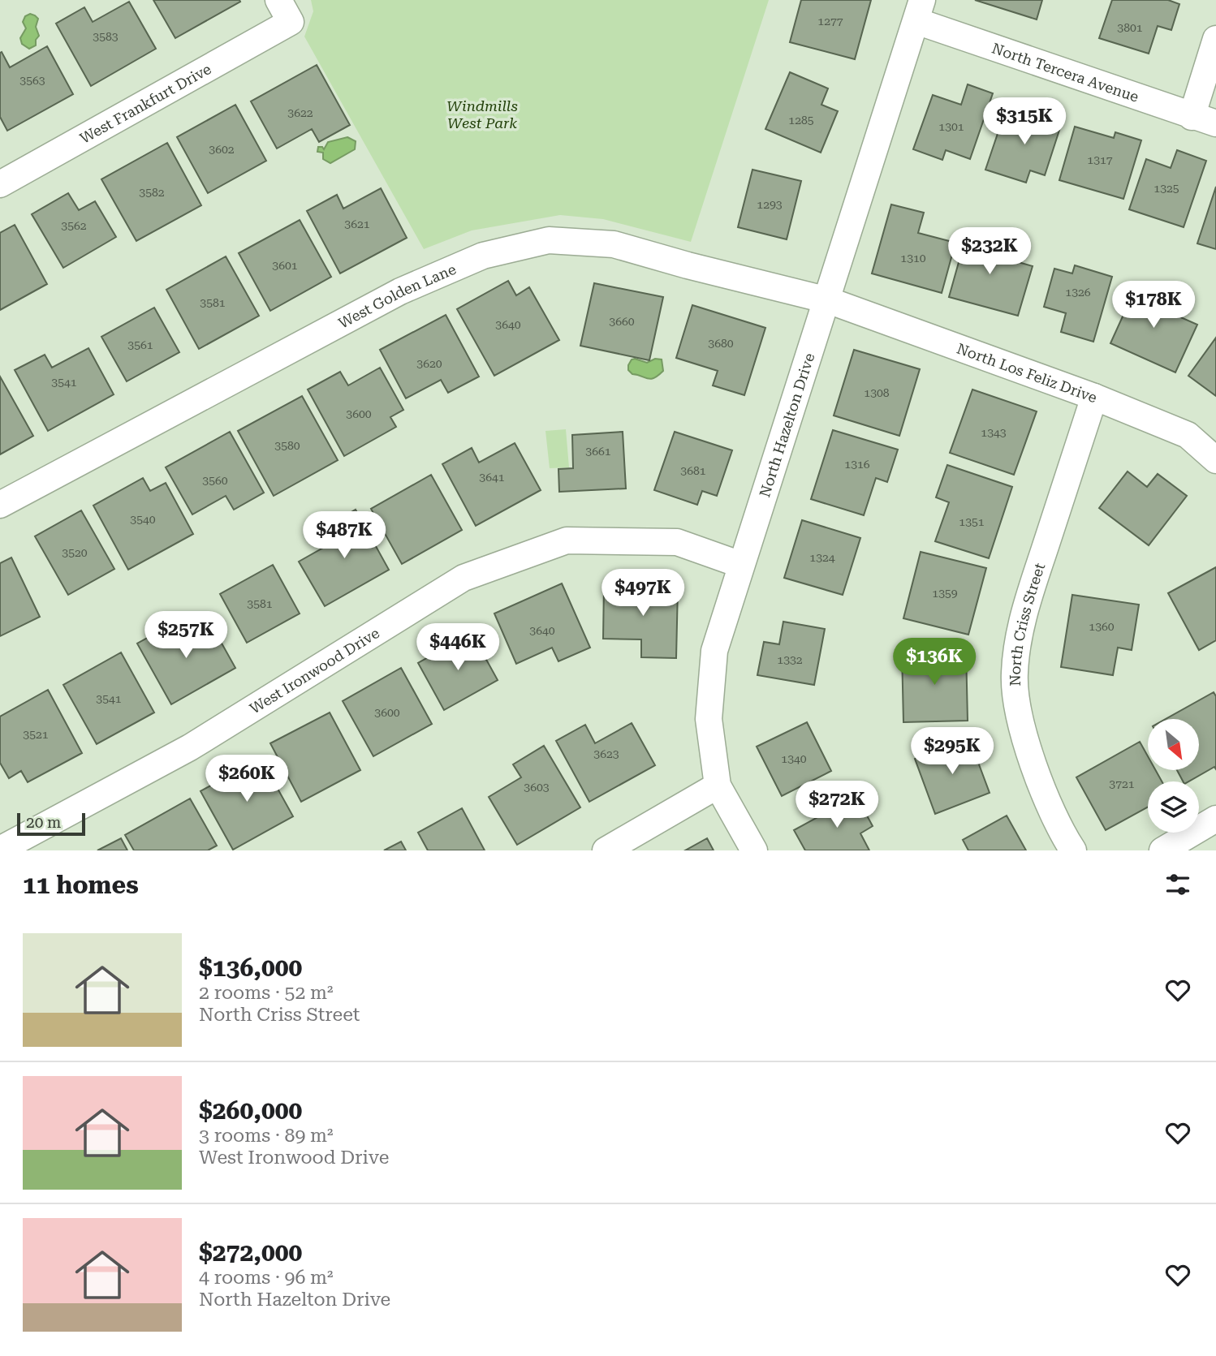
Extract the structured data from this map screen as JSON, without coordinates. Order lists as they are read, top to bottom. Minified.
{"streets":{"street":["North Tercera Avenue","West Frankfurt Drive","West Golden Lane","North Los Feliz Drive","North Hazelton Drive","North Criss Street","West Ironwood Drive"]},"crossings":[["North Tercera Avenue","North Hazelton Drive"],["West Golden Lane","North Los Feliz Drive"],["West Golden Lane","North Hazelton Drive"],["North Los Feliz Drive","North Hazelton Drive"],["North Los Feliz Drive","North Criss Street"],["North Hazelton Drive","West Ironwood Drive"]],"parks":["Windmills West Park"],"house_numbers":["1277","3801","3583","3563","3622","1285","1301","3602","1317","1325","3582","1293","3621","3562","1310","3601","1326","3581","3660","3640","3680","3561","3620","3541","1308","3600","1343","3580","3661","1316","3681","3641","3560","3540","1351","3520","1324","1359","3581","1360","3640","1332","3541","3600","3521","3623","1340","3721","3603"],"scale_bar":"20 m","north":"bottom right","page":{"price":["$315K","$232K","$178K","$487K","$497K","$257K","$446K","$136K","$295K","$260K","$272K"],"scale":"20 m","heading":"11 homes","list":[{"name":"$136,000","note":"2 rooms · 52 m² · North Criss Street"},{"name":"$260,000","note":"3 rooms · 89 m² · West Ironwood Drive"},{"name":"$272,000","note":"4 rooms · 96 m² · North Hazelton Drive"}]}}
